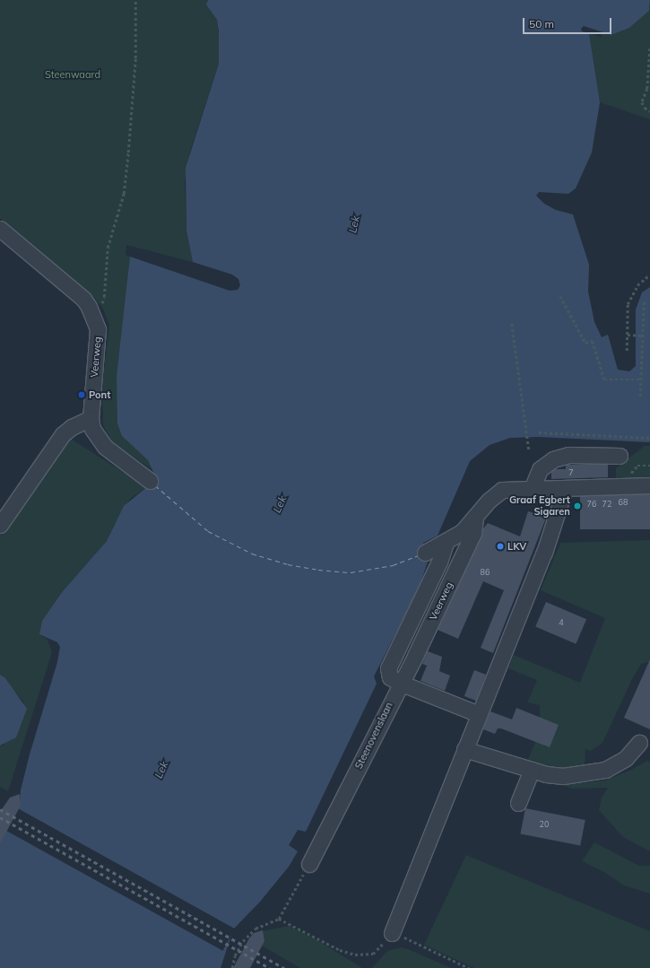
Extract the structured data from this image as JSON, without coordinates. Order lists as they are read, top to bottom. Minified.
{"streets":{"street":["Veerweg","Steenovenslaan"]},"crossings":[["Veerweg","Steenovenslaan"]],"water":["Lek"],"parks":["Steenwaard"],"places":["Pont","Graaf Egbert Sigaren","LKV"],"house_numbers":["7","68","76","72","86","4","20"],"scale_bar":"50 m"}
